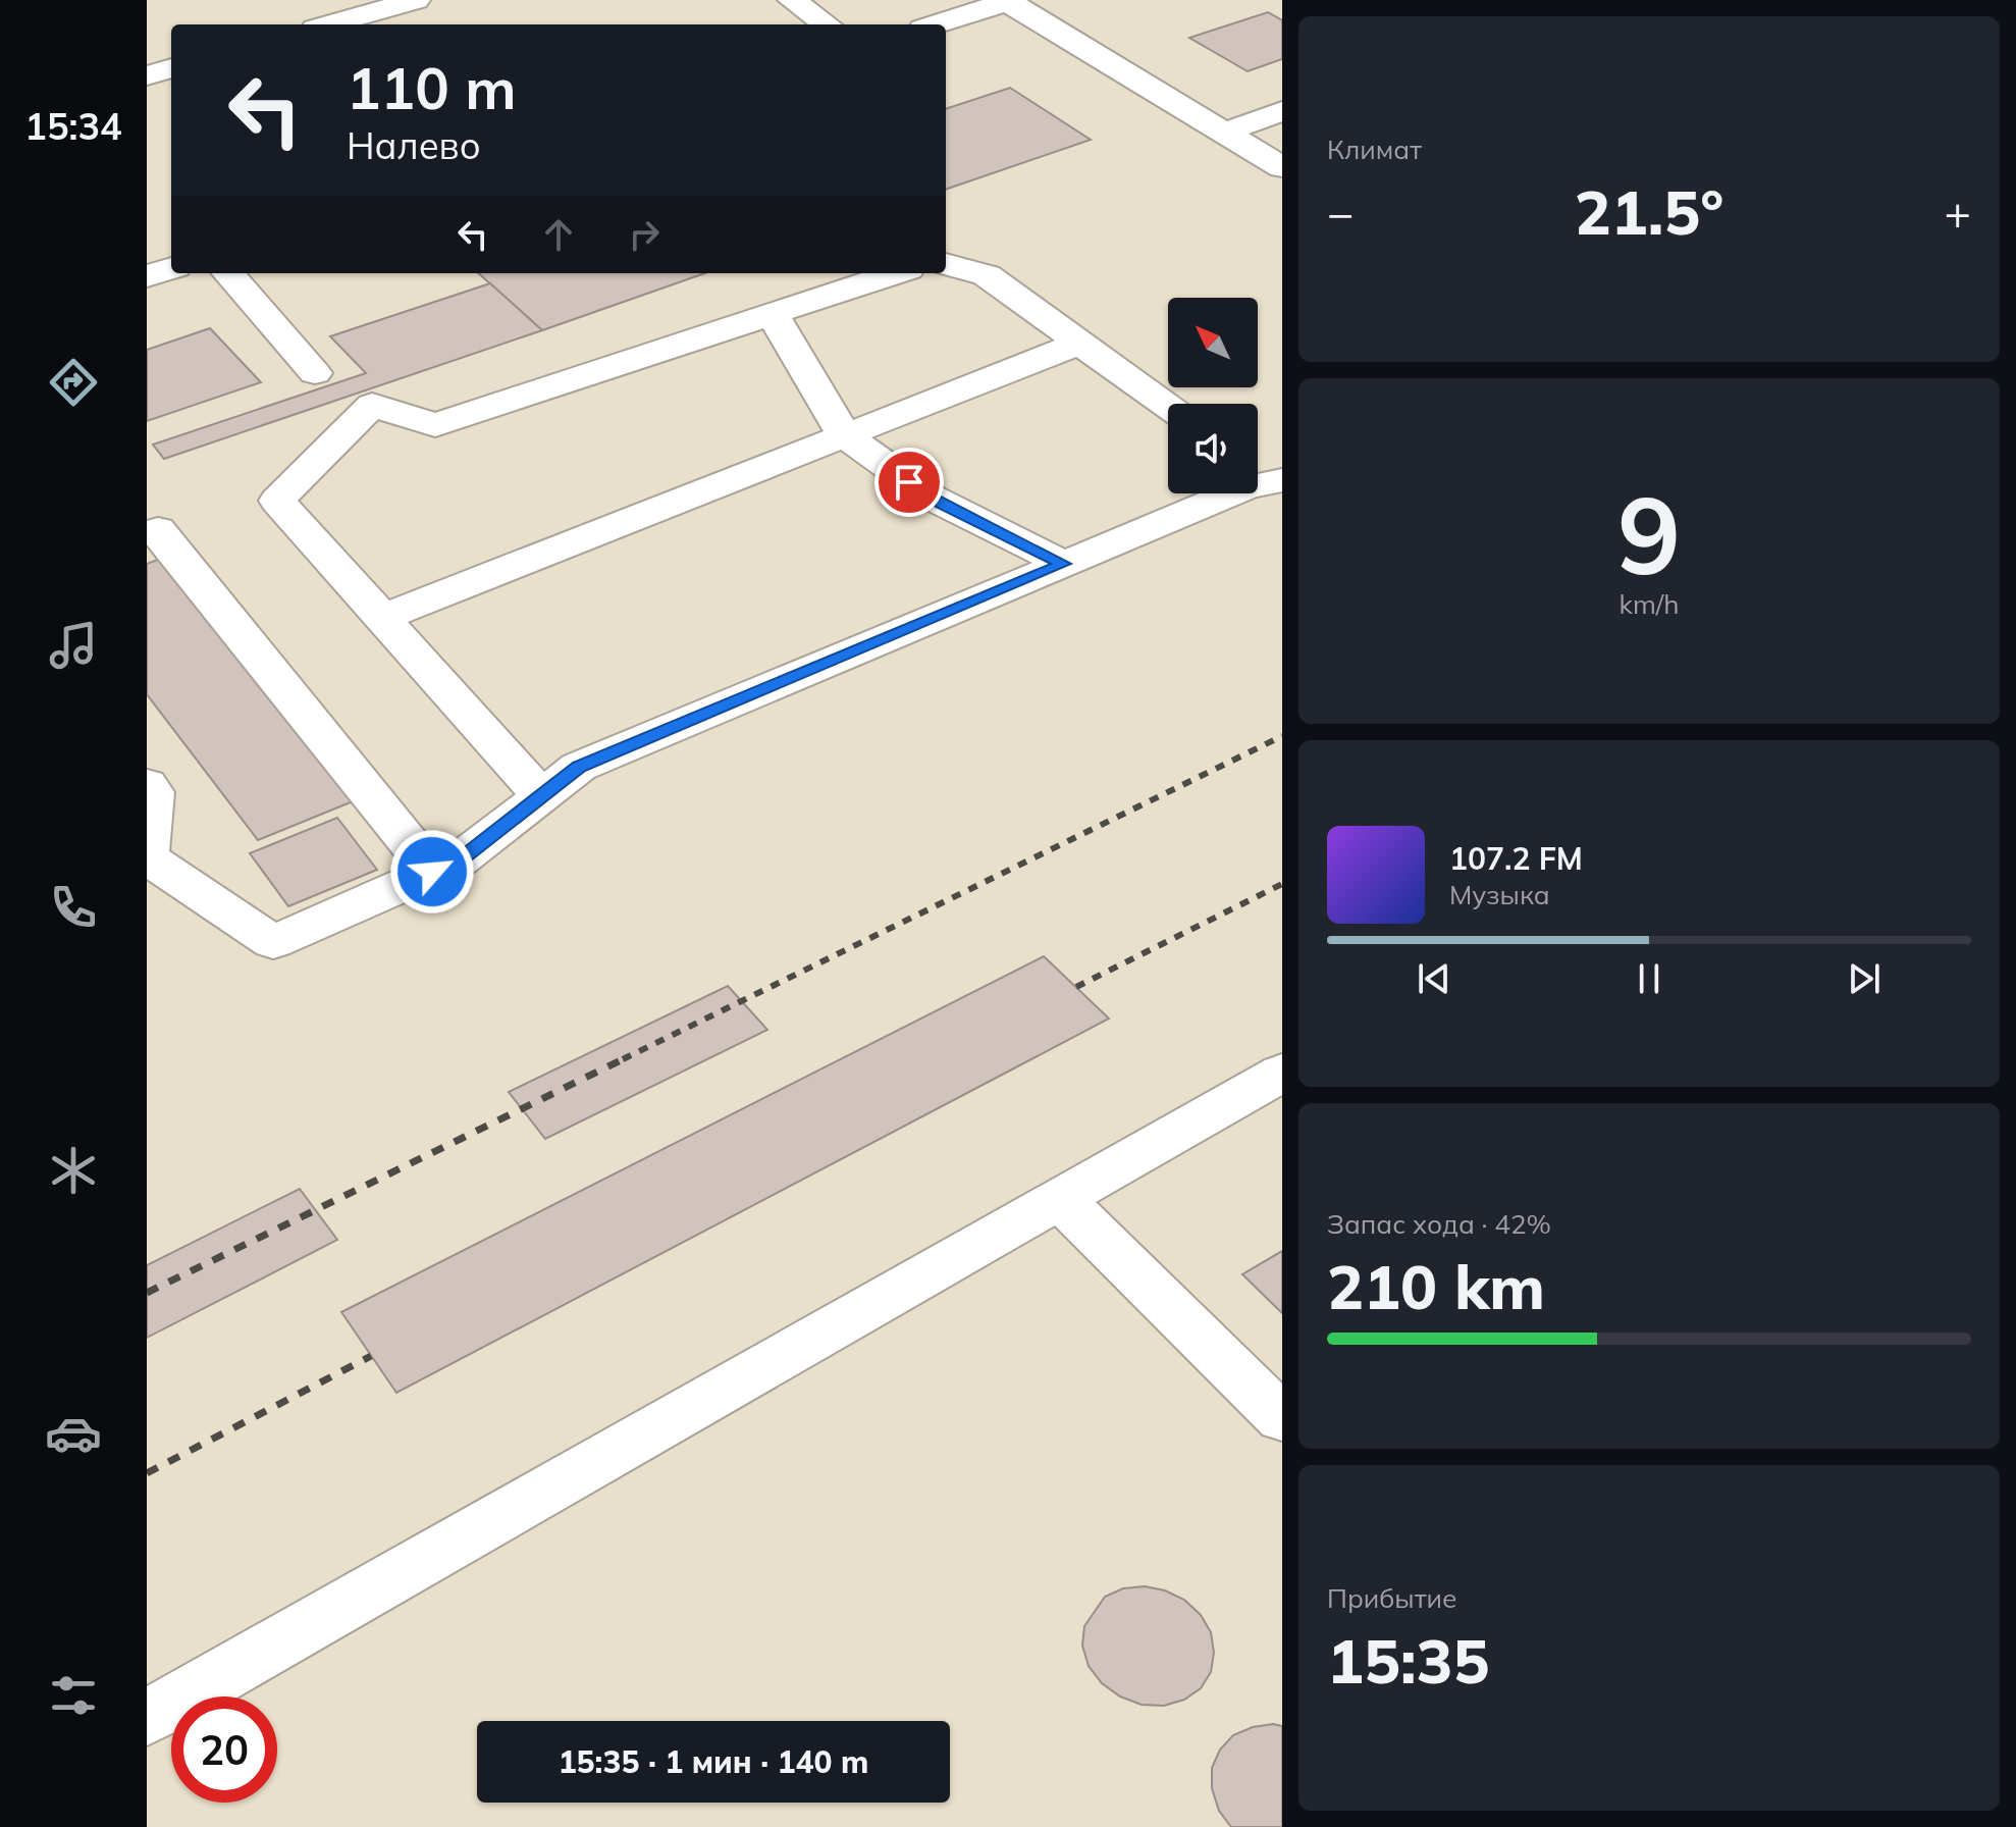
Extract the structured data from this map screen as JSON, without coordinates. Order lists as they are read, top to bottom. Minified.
{"north":"top left","page":{"tabs":"15:34","tile":["Климат",["9","km/h"],["Запас хода · 42%","210 km"],["Прибытие","15:35"]],"turn":["110 m","Налево"],"heat":["−","21.5°","+"],"song":["107.2 FM","Музыка"],"limit":"20","trip":"15:35 · 1 мин · 140 m"}}
